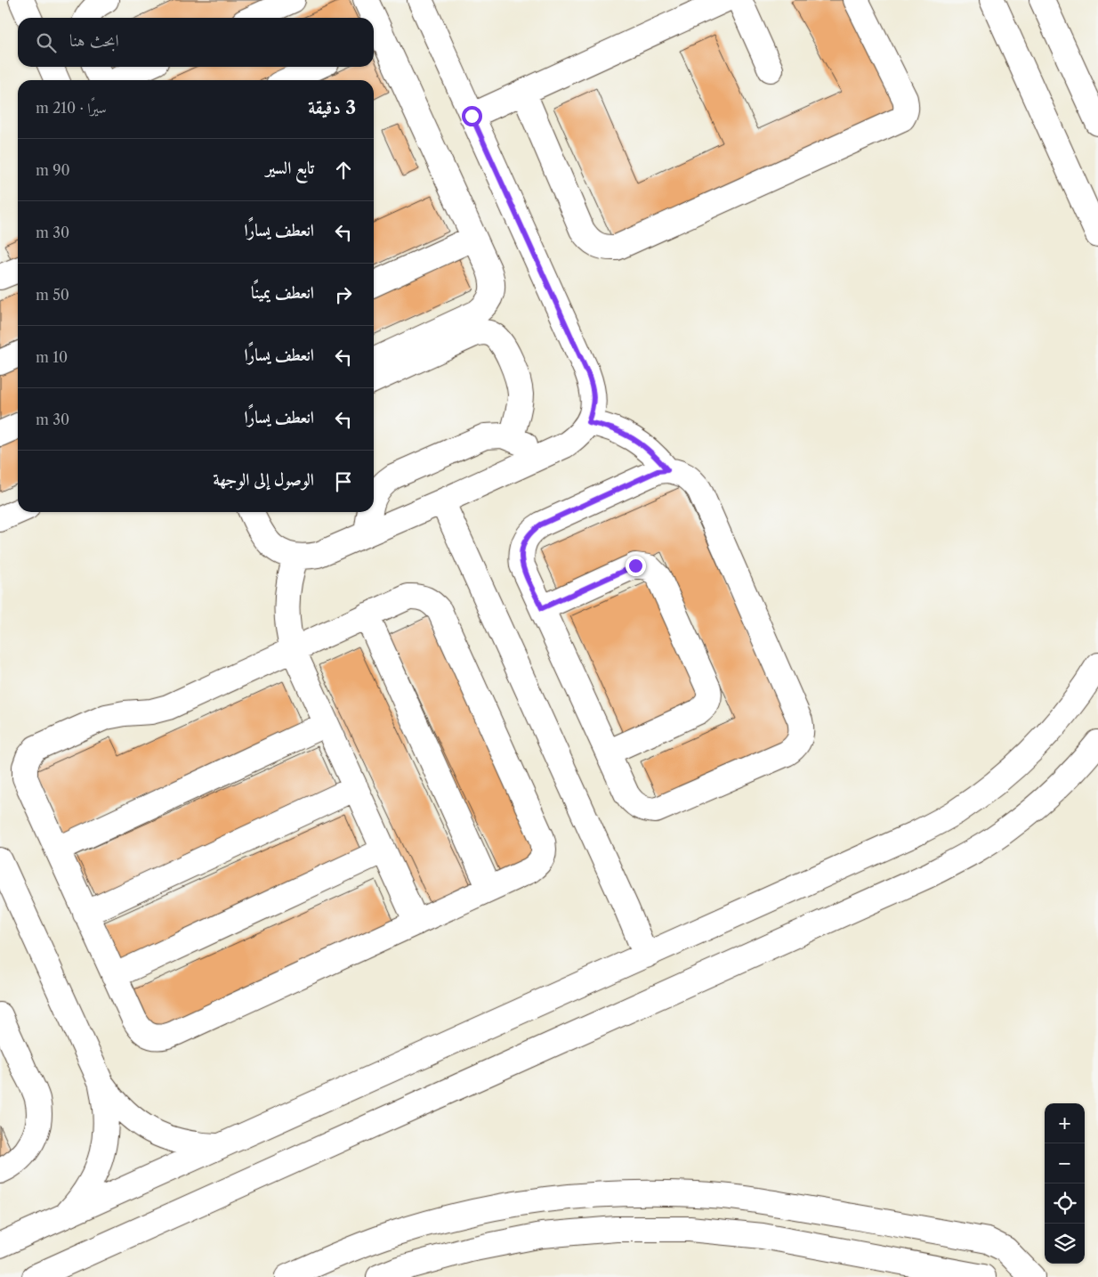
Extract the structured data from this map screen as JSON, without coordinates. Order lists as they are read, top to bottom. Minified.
{"page":{"search":"ابحث هنا","heading":["3 دقيقة","سيرًا · 210 m"],"list":[["تابع السير","90 m"],["انعطف يسارًا","30 m"],["انعطف يمينًا","50 m"],["انعطف يسارًا","10 m"],["انعطف يسارًا","30 m"],"الوصول إلى الوجهة"],"map_buttons":["+","−"]}}
